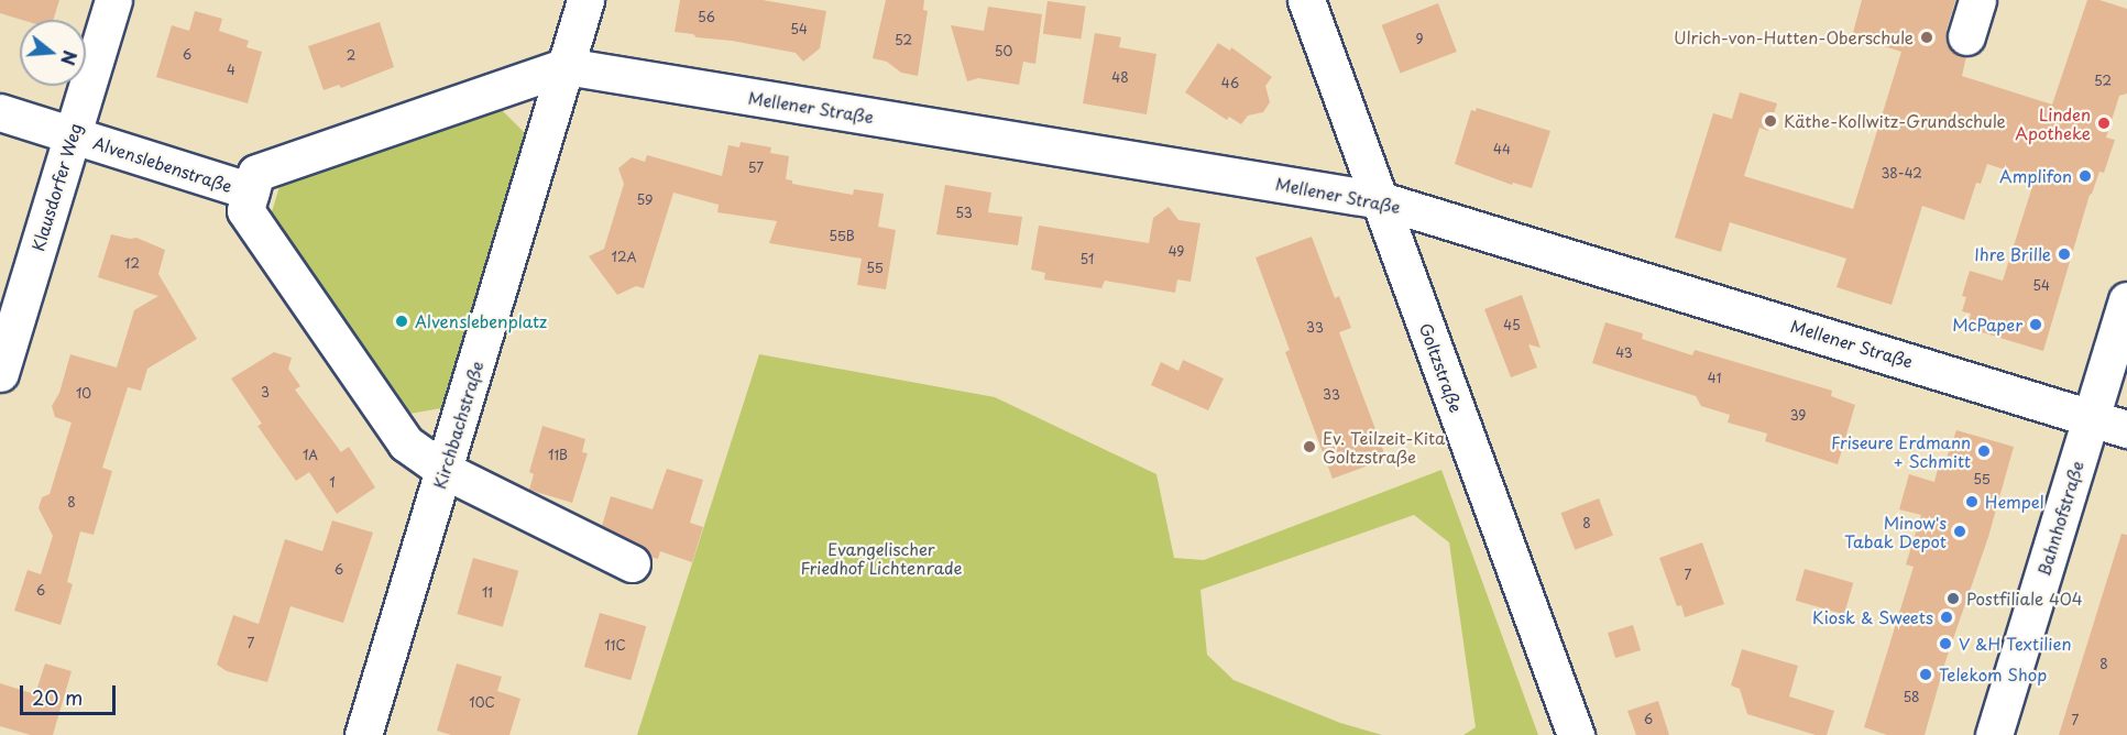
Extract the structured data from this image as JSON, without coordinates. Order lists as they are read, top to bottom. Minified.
{"streets":{"street":["Mellener Straße","Alvenslebenstraße","Klausdorfer Weg","Goltzstraße","Kirchbachstraße","Bahnhofstraße"]},"crossings":[["Mellener Straße","Goltzstraße"],["Mellener Straße","Kirchbachstraße"],["Mellener Straße","Bahnhofstraße"],["Alvenslebenstraße","Klausdorfer Weg"]],"parks":["Evangelischer Friedhof Lichtenrade"],"places":["Ulrich-von-Hutten-Oberschule","Käthe-Kollwitz-Grundschule","Linden Apotheke","Amplifon","Ihre Brille","Alvenslebenplatz","McPaper","Ev. Teilzeit-Kita Goltzstraße","Friseure Erdmann + Schmitt","Hempel","Minow's Tabak Depot","Postfiliale 404","Kiosk & Sweets","V &H Textilien","Telekom Shop"],"house_numbers":["56","54","9","52","50","6","2","4","48","52","46","44","57","38-42","59","53","55B","49","12A","51","12","55","54","45","33","43","41","3","10","33","39","1A","11B","55","1","8","8","6","7","6","11","7","11C","8","58","10C","6","7"],"scale_bar":"20 m","north":"right"}
